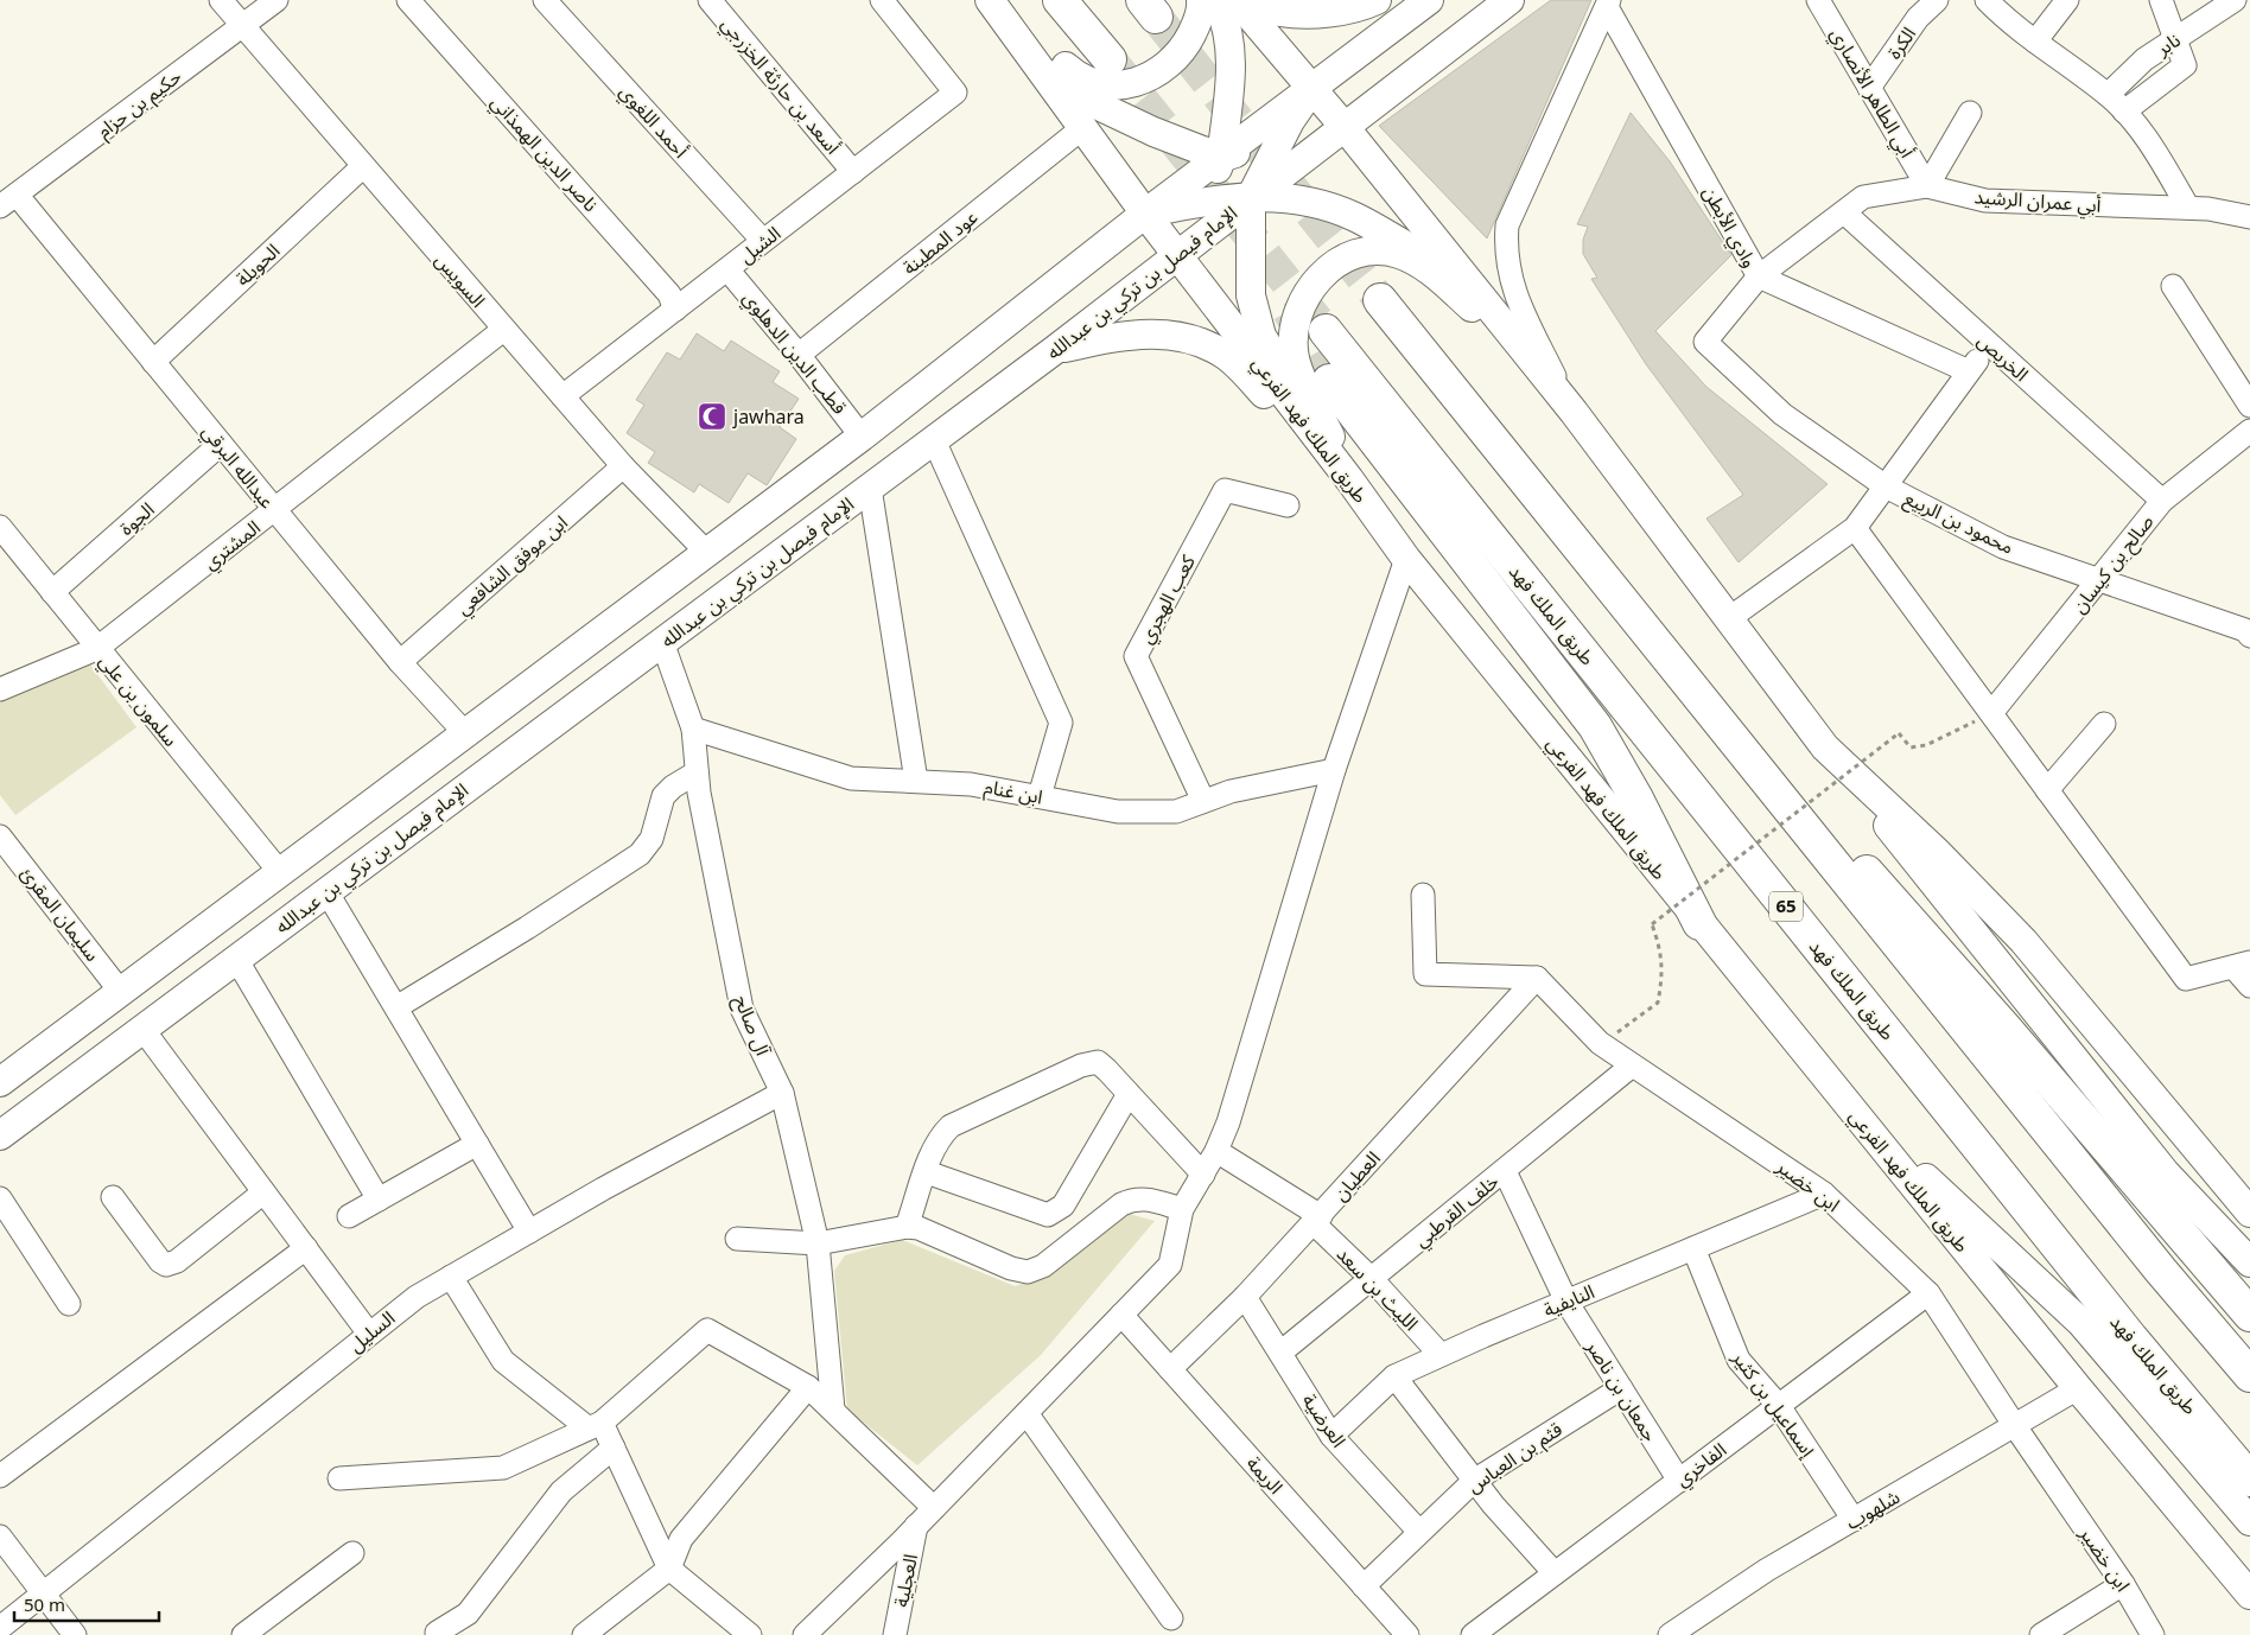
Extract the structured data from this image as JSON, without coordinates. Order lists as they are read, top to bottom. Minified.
{"streets":{"highway":["طريق الملك فهد","65"],"main road":["الإمام فيصل بن تركي بن عبدالله","طريق الملك فهد الفرعي"],"street":["الكرة","نابر","أسعد بن حارثة الخزرجي","أبي الطاهر الأنصاري","حكيم بن حزام","أحمد اللغوي","ناصر الدين الهمذاني","أبي عمران الرشيد","وادي الأبطن","عود المطينة","الشبل","الحويلة","السويس","قطب الدين الدهلوي","الخريص","عبدالله البرقي","الجوة","محمود بن الربيع","المشتري","صالح بن كيسان","ابن موفق الشافعي","كعب الهجري","سلمون بن علي","ابن غنام","سليمان المقرئ","آل صالح","العطيان","ابن خضير","خلف القرطبي","الليث بن سعد","النايفية","السليل","جمعان بن ناصر","إسماعيل بن كثير","العرضية","قثم بن العباس","الفاخري","الريمة","شلهوب","العجلية"]},"crossings":[["الكرة","أبي الطاهر الأنصاري"],["أسعد بن حارثة الخزرجي","الشبل"],["أبي الطاهر الأنصاري","أبي عمران الرشيد"],["حكيم بن حزام","السويس"],["حكيم بن حزام","عبدالله البرقي"],["أحمد اللغوي","الشبل"],["ناصر الدين الهمذاني","الشبل"],["أبي عمران الرشيد","وادي الأبطن"],["أبي عمران الرشيد","الخريص"],["أبي عمران الرشيد","محمود بن الربيع"],["عود المطينة","قطب الدين الدهلوي"],["عود المطينة","طريق الملك فهد الفرعي"],["الشبل","السويس"],["الشبل","قطب الدين الدهلوي"],["الحويلة","السويس"],["الحويلة","عبدالله البرقي"],["السويس","المشتري"],["السويس","ابن موفق الشافعي"],["الإمام فيصل بن تركي بن عبدالله","طريق الملك فهد الفرعي"],["الإمام فيصل بن تركي بن عبدالله","آل صالح"],["الخريص","صالح بن كيسان"],["طريق الملك فهد الفرعي","شلهوب"],["عبدالله البرقي","الجوة"],["عبدالله البرقي","المشتري"],["عبدالله البرقي","ابن موفق الشافعي"],["الجوة","سلمون بن علي"],["محمود بن الربيع","صالح بن كيسان"],["المشتري","سلمون بن علي"],["كعب الهجري","ابن غنام"],["ابن غنام","آل صالح"],["آل صالح","السليل"],["العطيان","ابن خضير"],["العطيان","الليث بن سعد"],["العطيان","العرضية"],["العطيان","الريمة"],["ابن خضير","خلف القرطبي"],["ابن خضير","النايفية"],["ابن خضير","الفاخري"],["ابن خضير","شلهوب"],["خلف القرطبي","الليث بن سعد"],["خلف القرطبي","جمعان بن ناصر"],["خلف القرطبي","العرضية"],["الليث بن سعد","النايفية"],["النايفية","جمعان بن ناصر"],["النايفية","إسماعيل بن كثير"],["النايفية","العرضية"],["جمعان بن ناصر","قثم بن العباس"],["جمعان بن ناصر","الفاخري"],["إسماعيل بن كثير","الفاخري"],["إسماعيل بن كثير","شلهوب"],["العرضية","قثم بن العباس"],["قثم بن العباس","الريمة"]],"places":{"mosque":["jawhara"]},"scale_bar":"50 m"}
